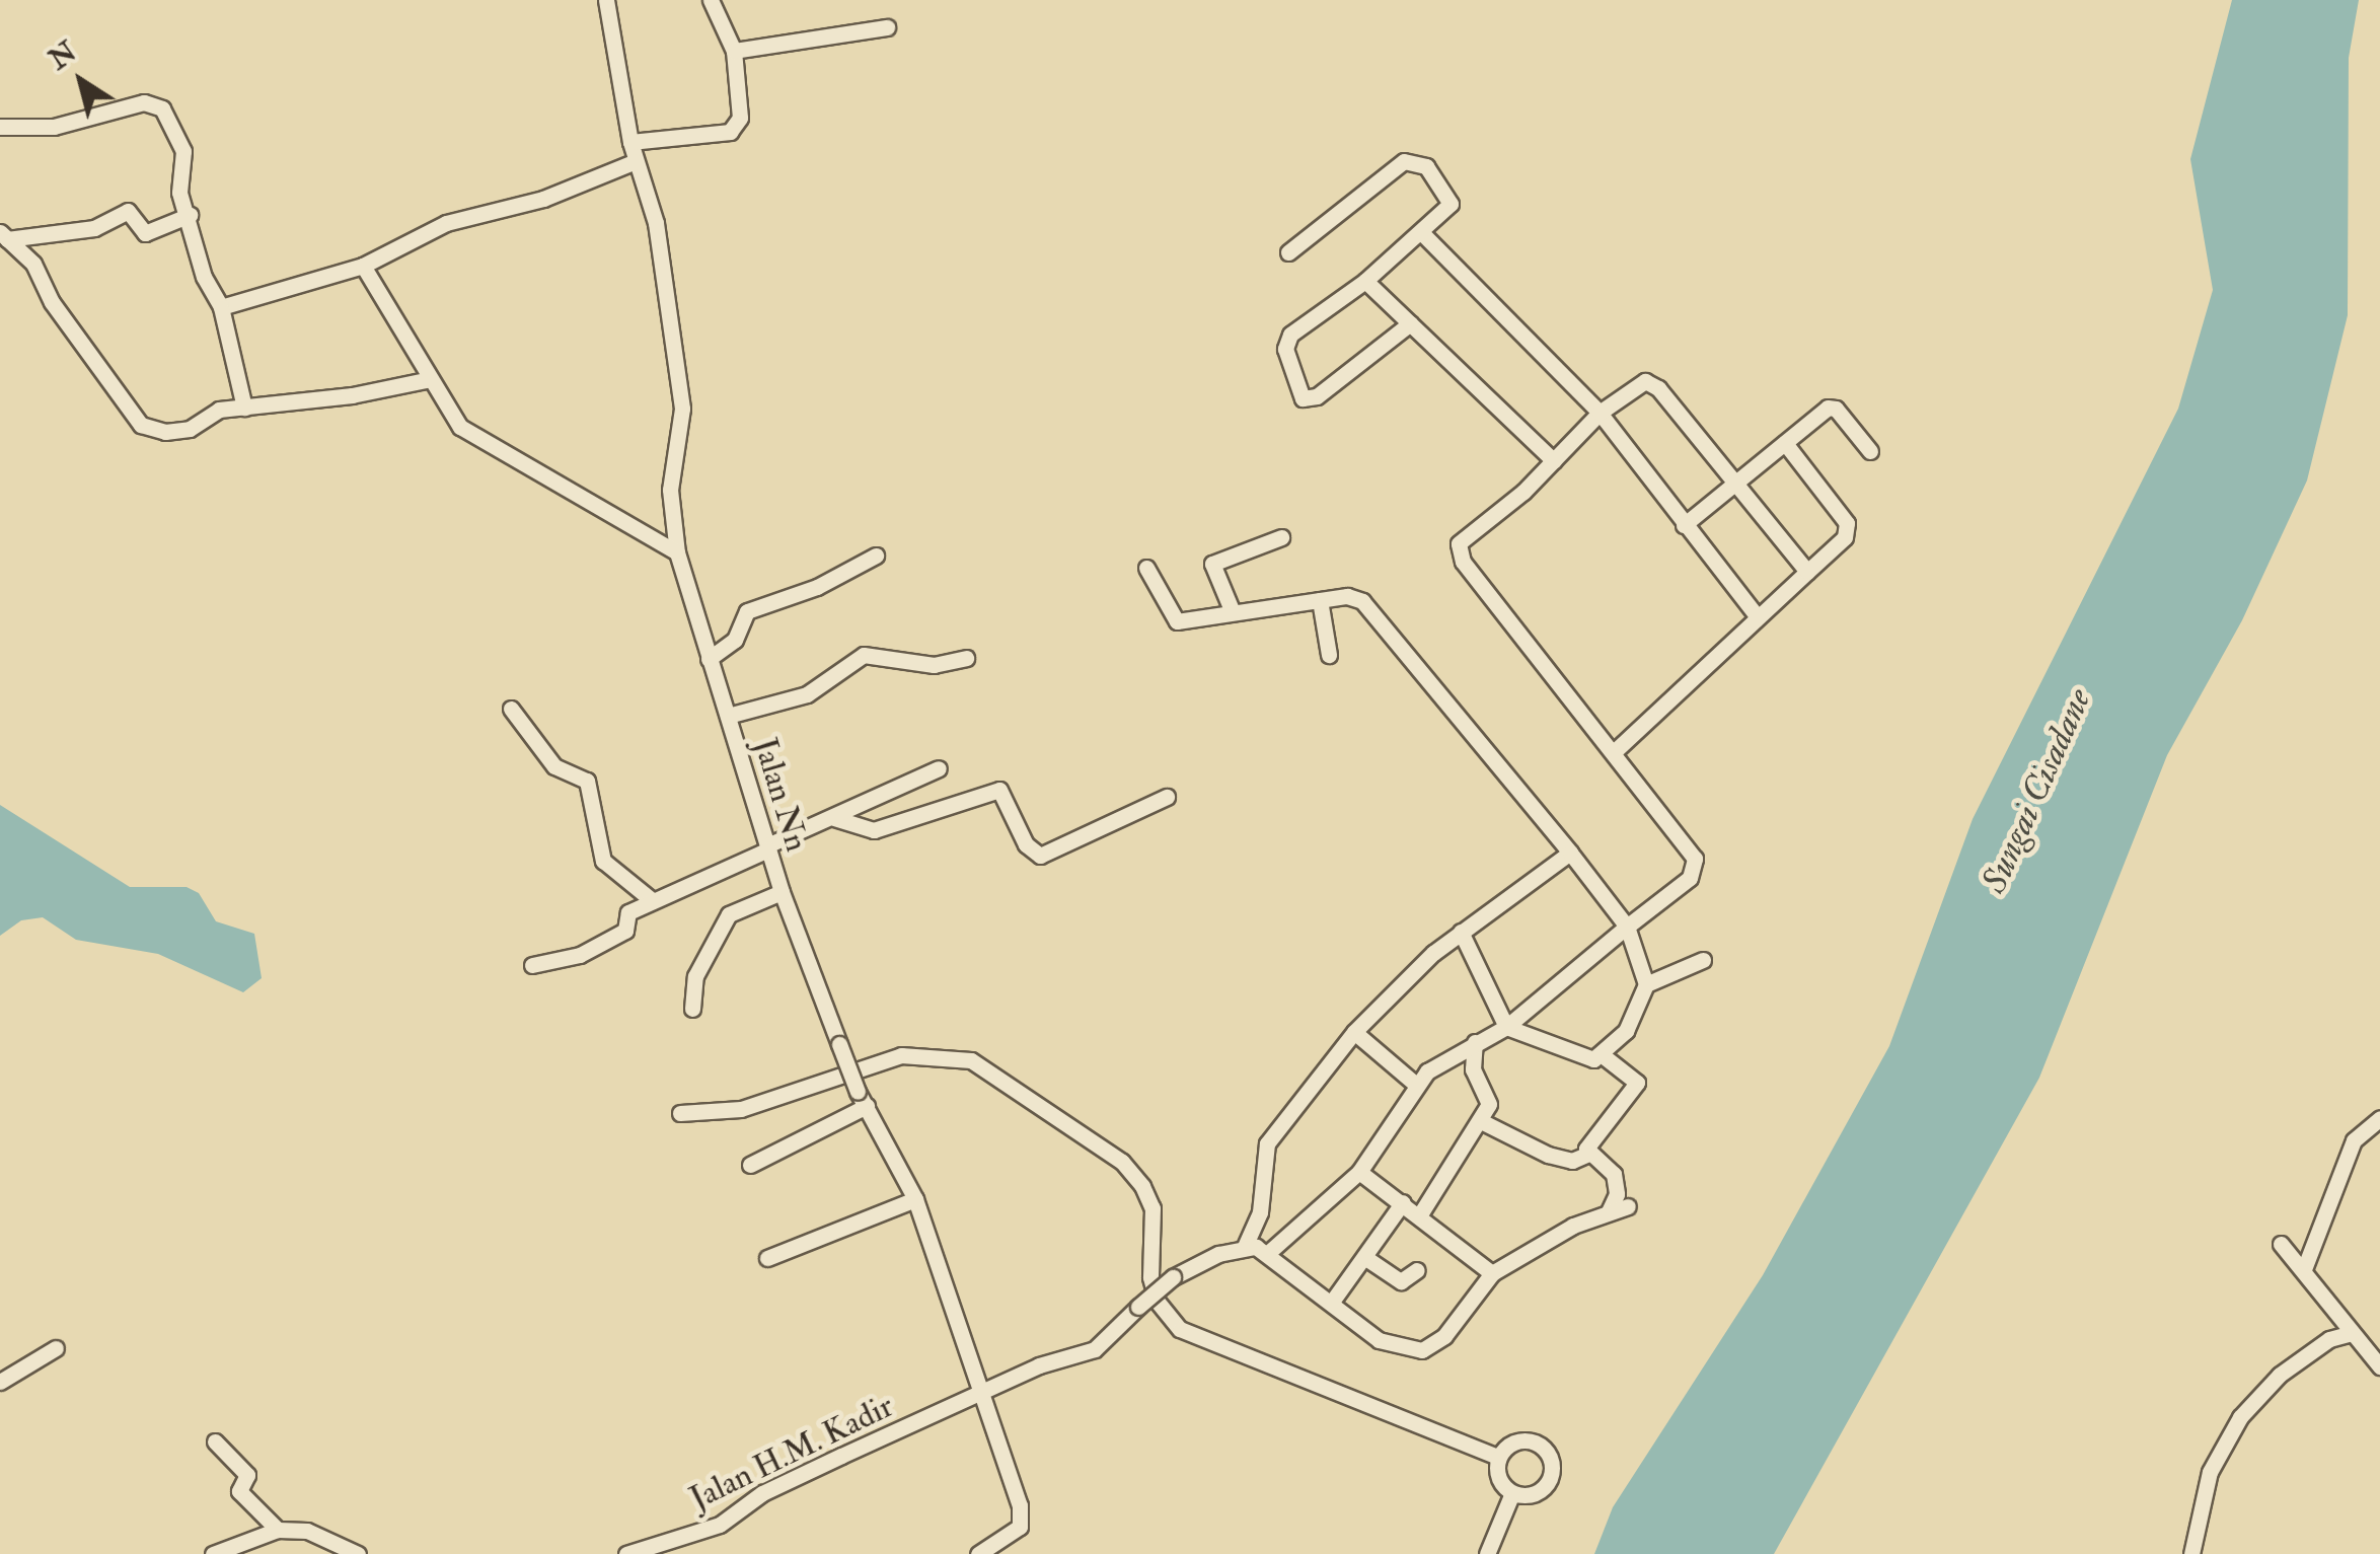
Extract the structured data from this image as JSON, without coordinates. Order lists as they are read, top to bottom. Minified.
{"streets":{"street":["Jalan Nn","Jalan H.M. Kadir"]},"crossings":[["Jalan Nn","Jalan H.M. Kadir"]],"water":["Sungai Cisadane"],"north":"top left"}
